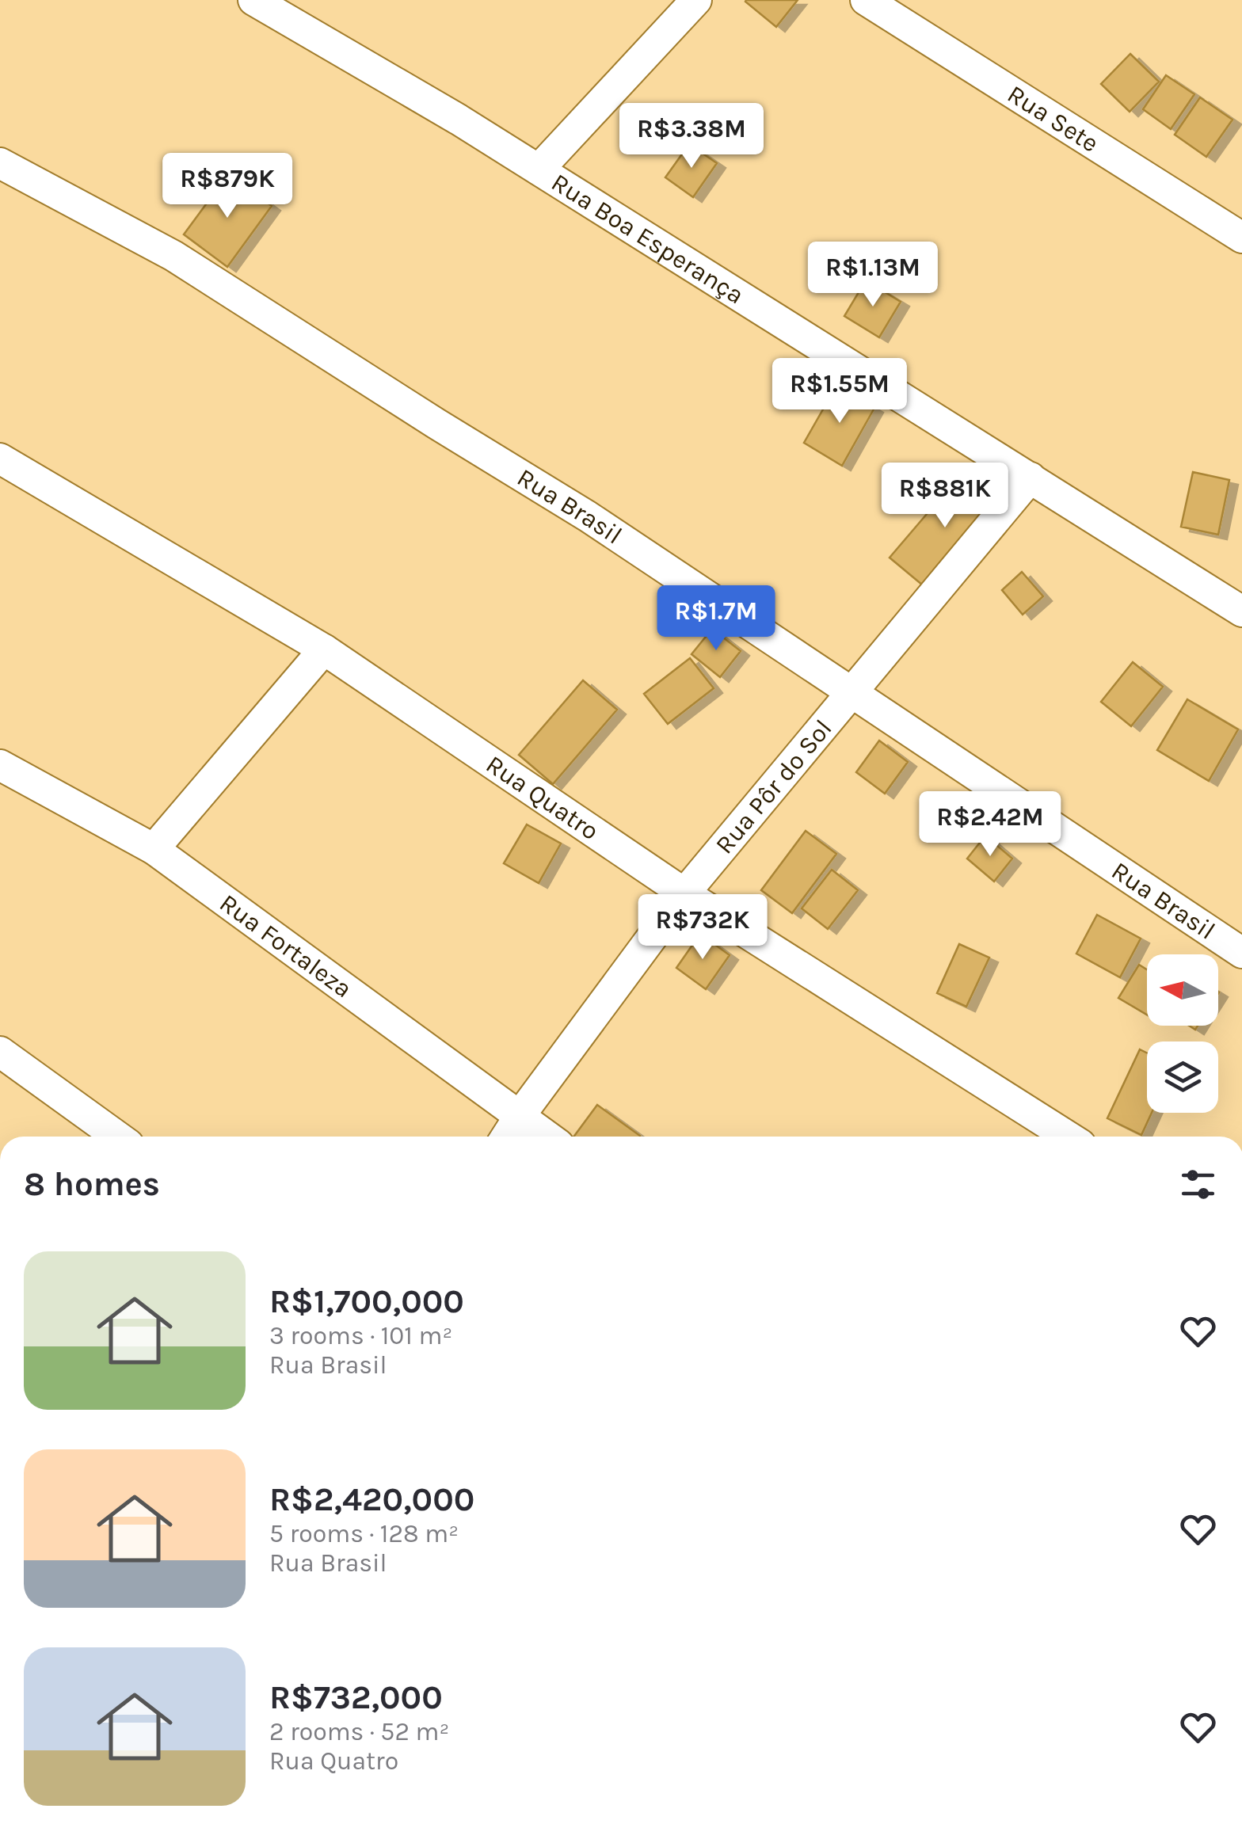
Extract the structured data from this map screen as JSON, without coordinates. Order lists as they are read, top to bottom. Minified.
{"streets":{"street":["Rua Sete","Rua Boa Esperança","Rua Brasil","Rua Pôr do Sol","Rua Quatro","Rua Fortaleza"]},"crossings":[["Rua Boa Esperança","Rua Pôr do Sol"],["Rua Brasil","Rua Pôr do Sol"],["Rua Pôr do Sol","Rua Quatro"],["Rua Pôr do Sol","Rua Fortaleza"]],"north":"left","page":{"price":["R$3.38M","R$879K","R$1.13M","R$1.55M","R$881K","R$1.7M","R$2.42M","R$732K"],"heading":"8 homes","list":[{"name":"R$1,700,000","note":"3 rooms · 101 m² · Rua Brasil"},{"name":"R$2,420,000","note":"5 rooms · 128 m² · Rua Brasil"},{"name":"R$732,000","note":"2 rooms · 52 m² · Rua Quatro"}]}}
